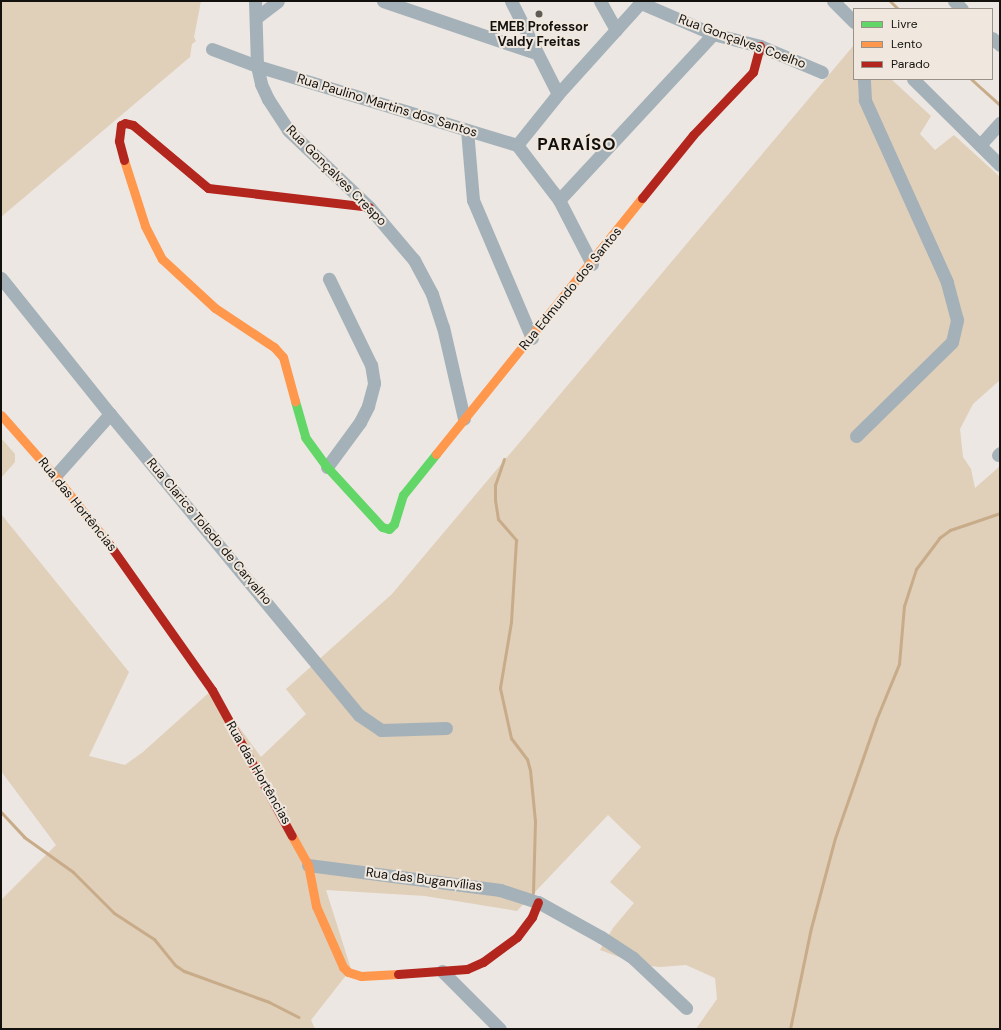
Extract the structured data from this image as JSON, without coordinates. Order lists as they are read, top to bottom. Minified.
{"streets":{"street":["Rua Gonçalves Coelho","Rua Paulino Martins dos Santos","Rua Gonçalves Crespo","Rua Edmundo dos Santos","Rua das Hortências","Rua Clarice Toledo de Carvalho","Rua das Buganvílias"]},"crossings":[["Rua Gonçalves Coelho","Rua Edmundo dos Santos"],["Rua Paulino Martins dos Santos","Rua Gonçalves Crespo"],["Rua Gonçalves Crespo","Rua Edmundo dos Santos"],["Rua das Hortências","Rua das Buganvílias"]],"districts":["PARAÍSO"],"places":["EMEB Professor Valdy Freitas"],"legend":["Livre","Lento","Parado"]}
